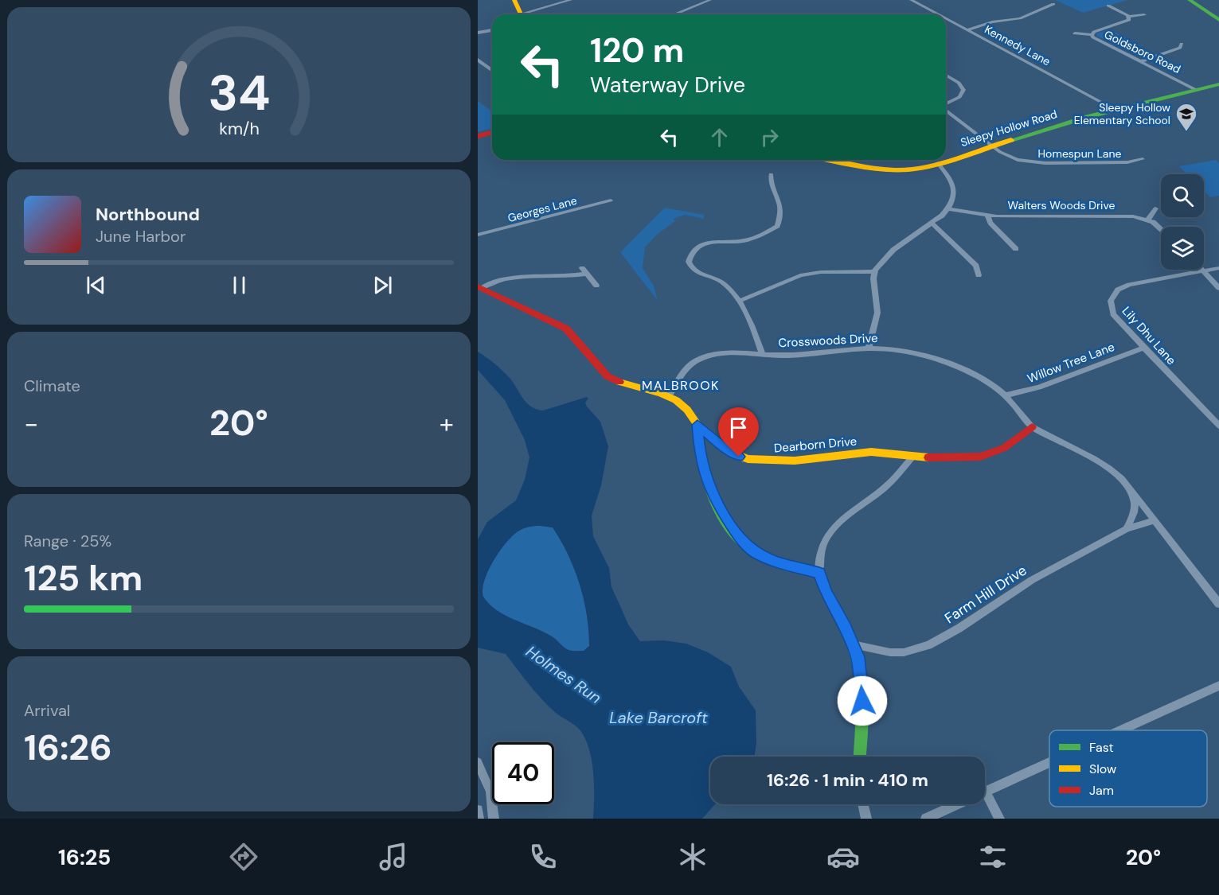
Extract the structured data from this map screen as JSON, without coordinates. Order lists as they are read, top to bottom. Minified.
{"streets":{"street":["Kennedy Lane","Goldsboro Road","Sleepy Hollow Road","Homespun Lane","Walters Woods Drive","Georges Lane","Lily Dhu Lane","Crosswoods Drive","Willow Tree Lane","Dearborn Drive","Farm Hill Drive"]},"crossings":[["Kennedy Lane","Sleepy Hollow Road"],["Goldsboro Road","Sleepy Hollow Road"],["Sleepy Hollow Road","Homespun Lane"],["Lily Dhu Lane","Willow Tree Lane"],["Crosswoods Drive","Willow Tree Lane"],["Crosswoods Drive","Dearborn Drive"]],"districts":["MALBROOK"],"water":["Holmes Run","Lake Barcroft"],"places":{"school or university":["Sleepy Hollow Elementary School"]},"legend":["Fast","Slow","Jam"],"page":{"turn":["120 m","Waterway Drive"],"song":["Northbound","June Harbor"],"tile":["Climate",["Range · 25%","125 km"],["Arrival","16:26"]],"heat":["−","20°","+"],"limit":"40","trip":"16:26 · 1 min · 410 m","tabs":["16:25","20°"],"gauge":["34","km/h"]}}
